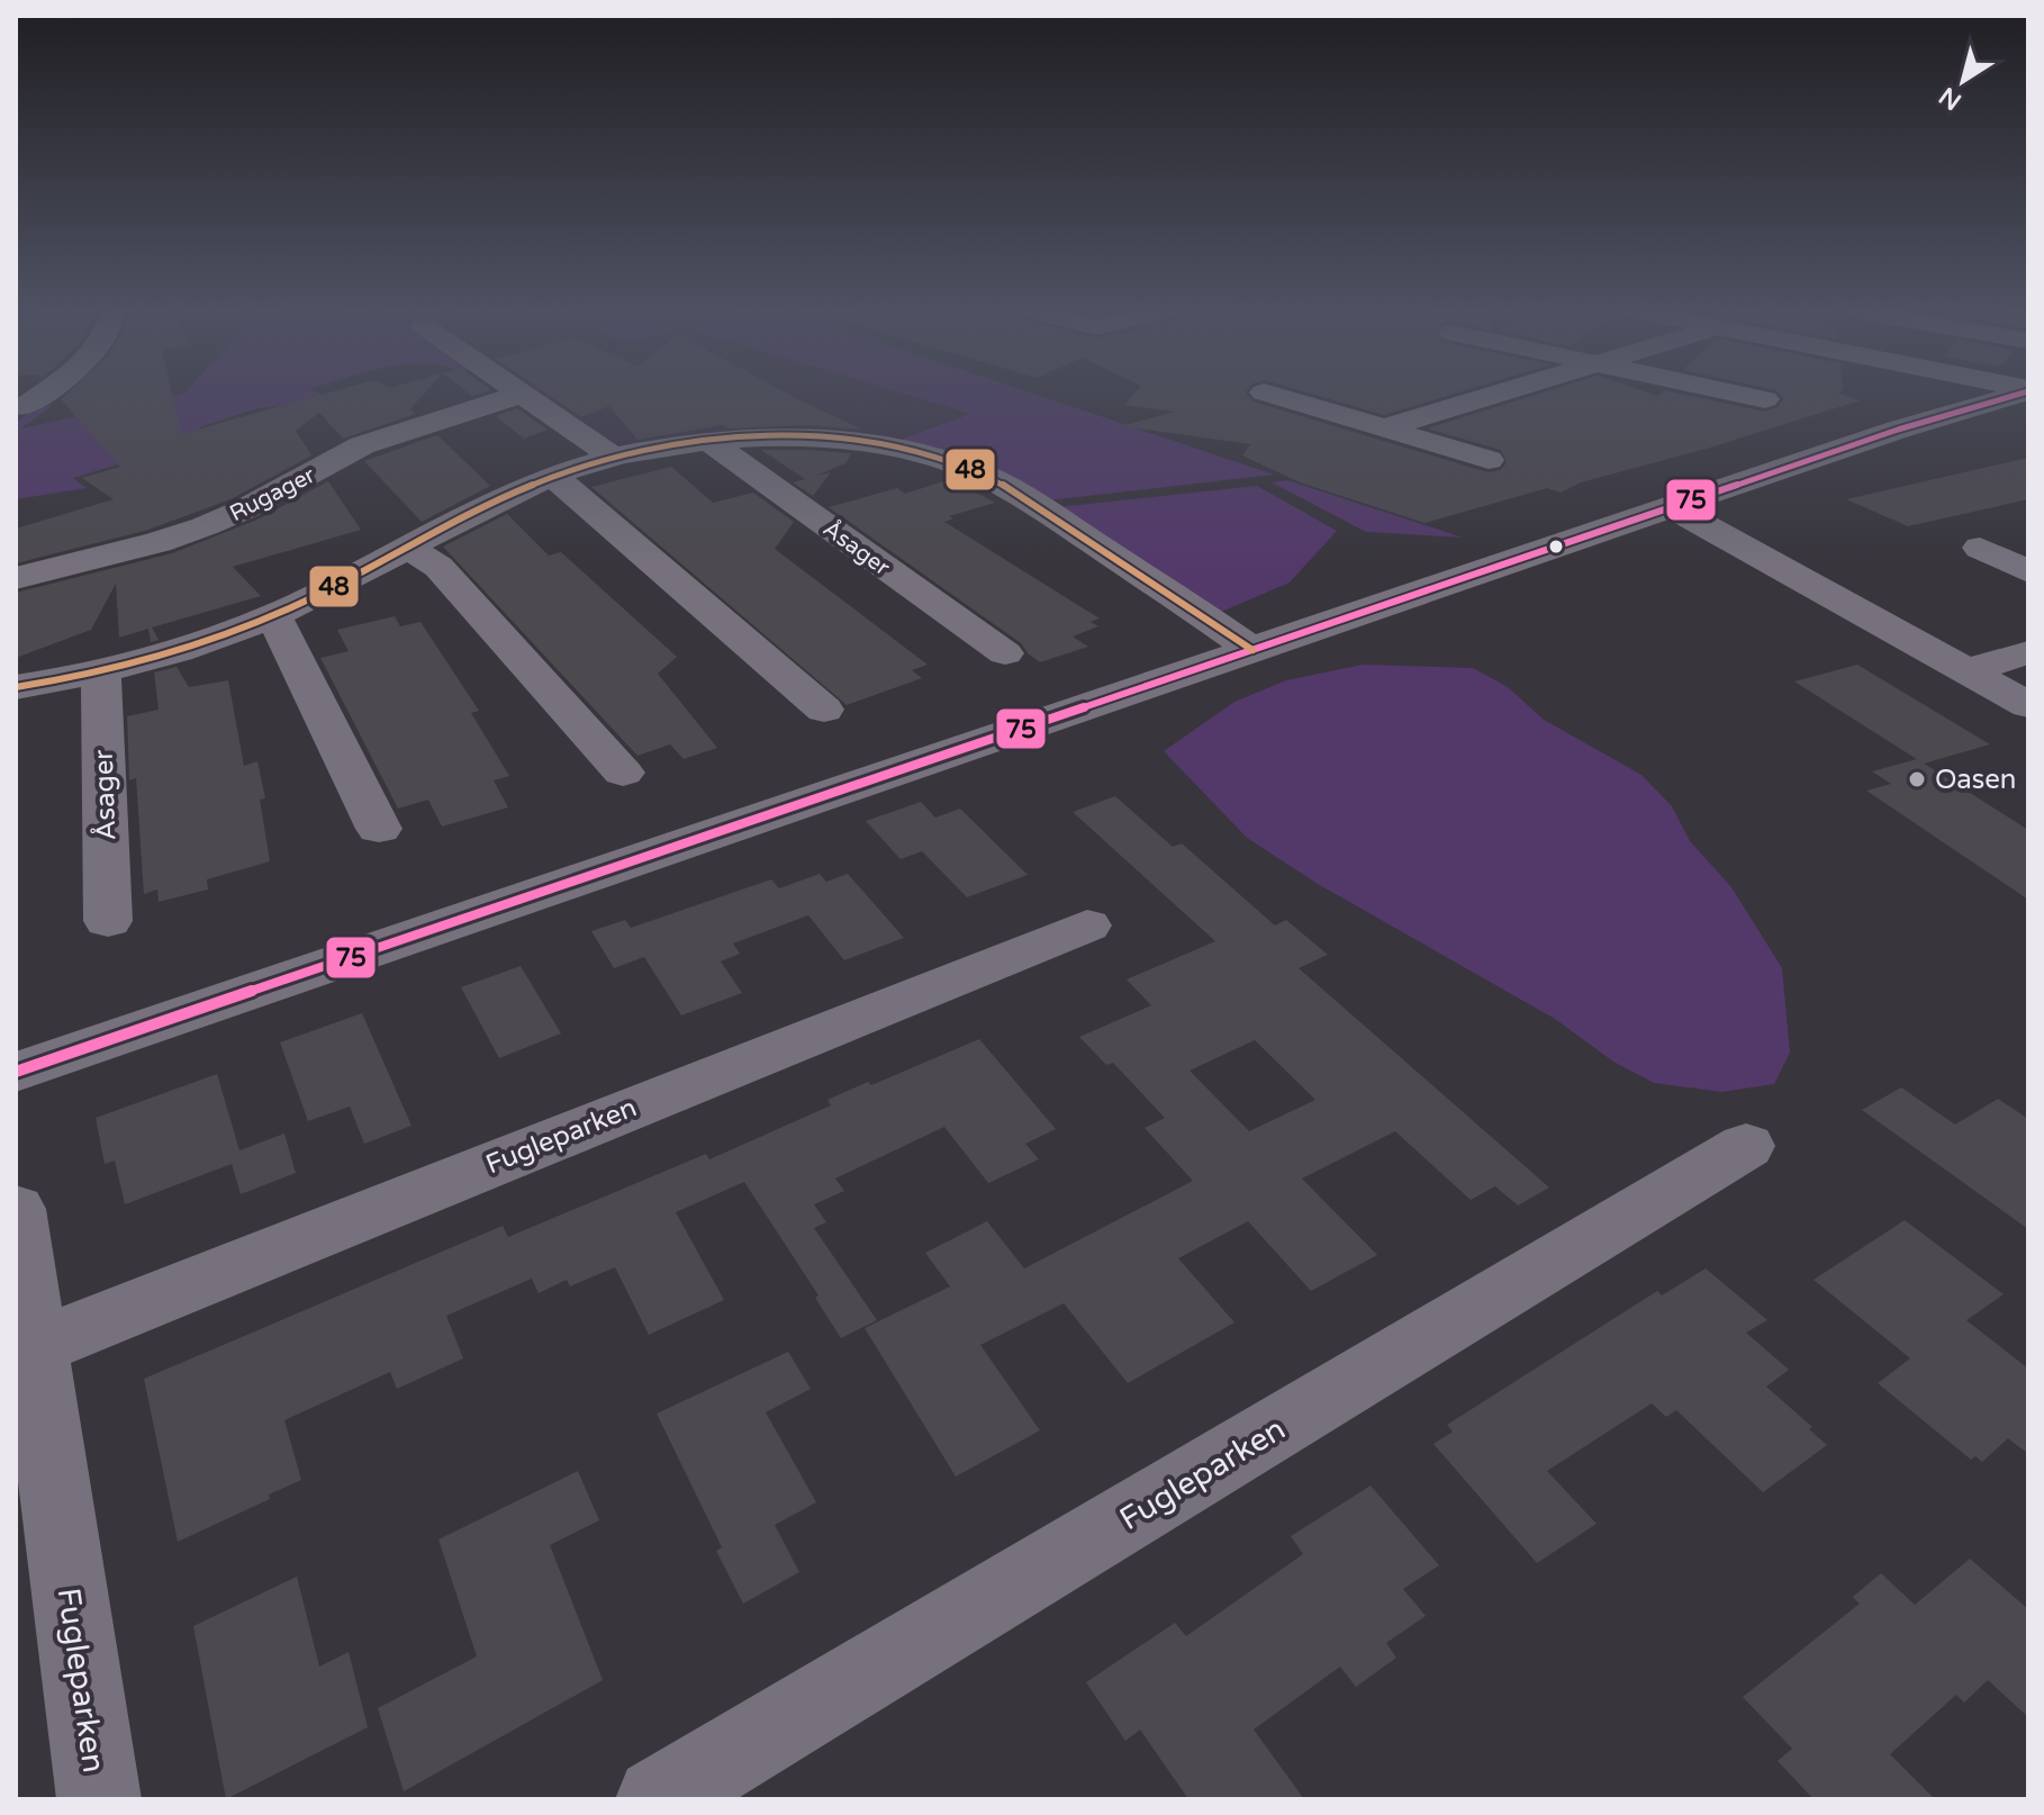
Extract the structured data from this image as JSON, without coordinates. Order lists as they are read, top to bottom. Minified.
{"streets":{"street":["Rugager","Åsager","Fugleparken"]},"places":["Oasen"],"lines":["transit line 75","transit line 48"],"north":"bottom left"}
